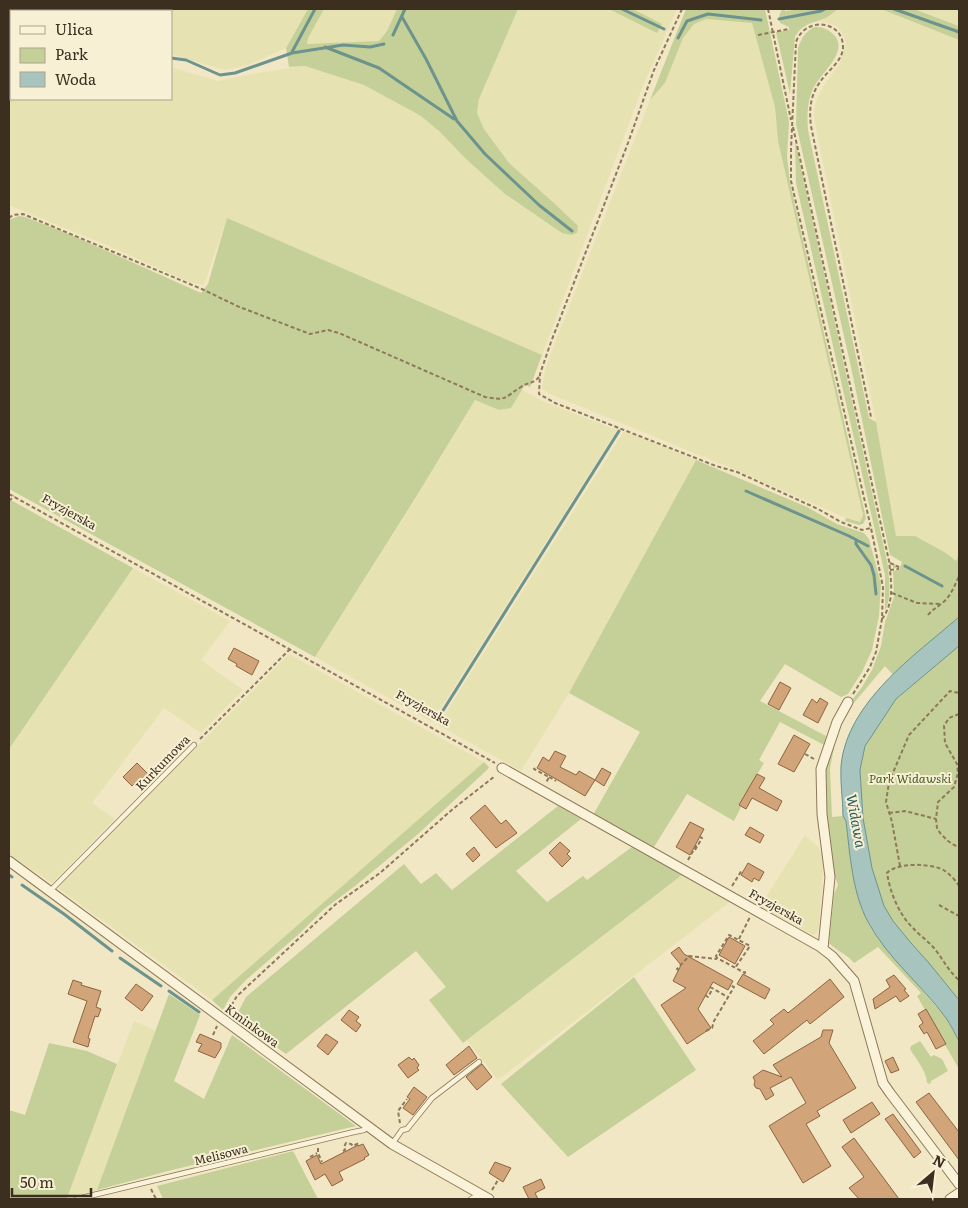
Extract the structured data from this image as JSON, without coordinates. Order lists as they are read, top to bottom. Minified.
{"streets":{"street":["Fryzjerska","Kminkowa"],"lane":["Kurkumowa","Melisowa"]},"crossings":[["Fryzjerska","Kurkumowa"],["Kurkumowa","Kminkowa"],["Kminkowa","Melisowa"]],"water":["Widawa"],"parks":["Park Widawski"],"legend":["Ulica","Park","Woda"],"scale_bar":"50 m","north":"top right"}
